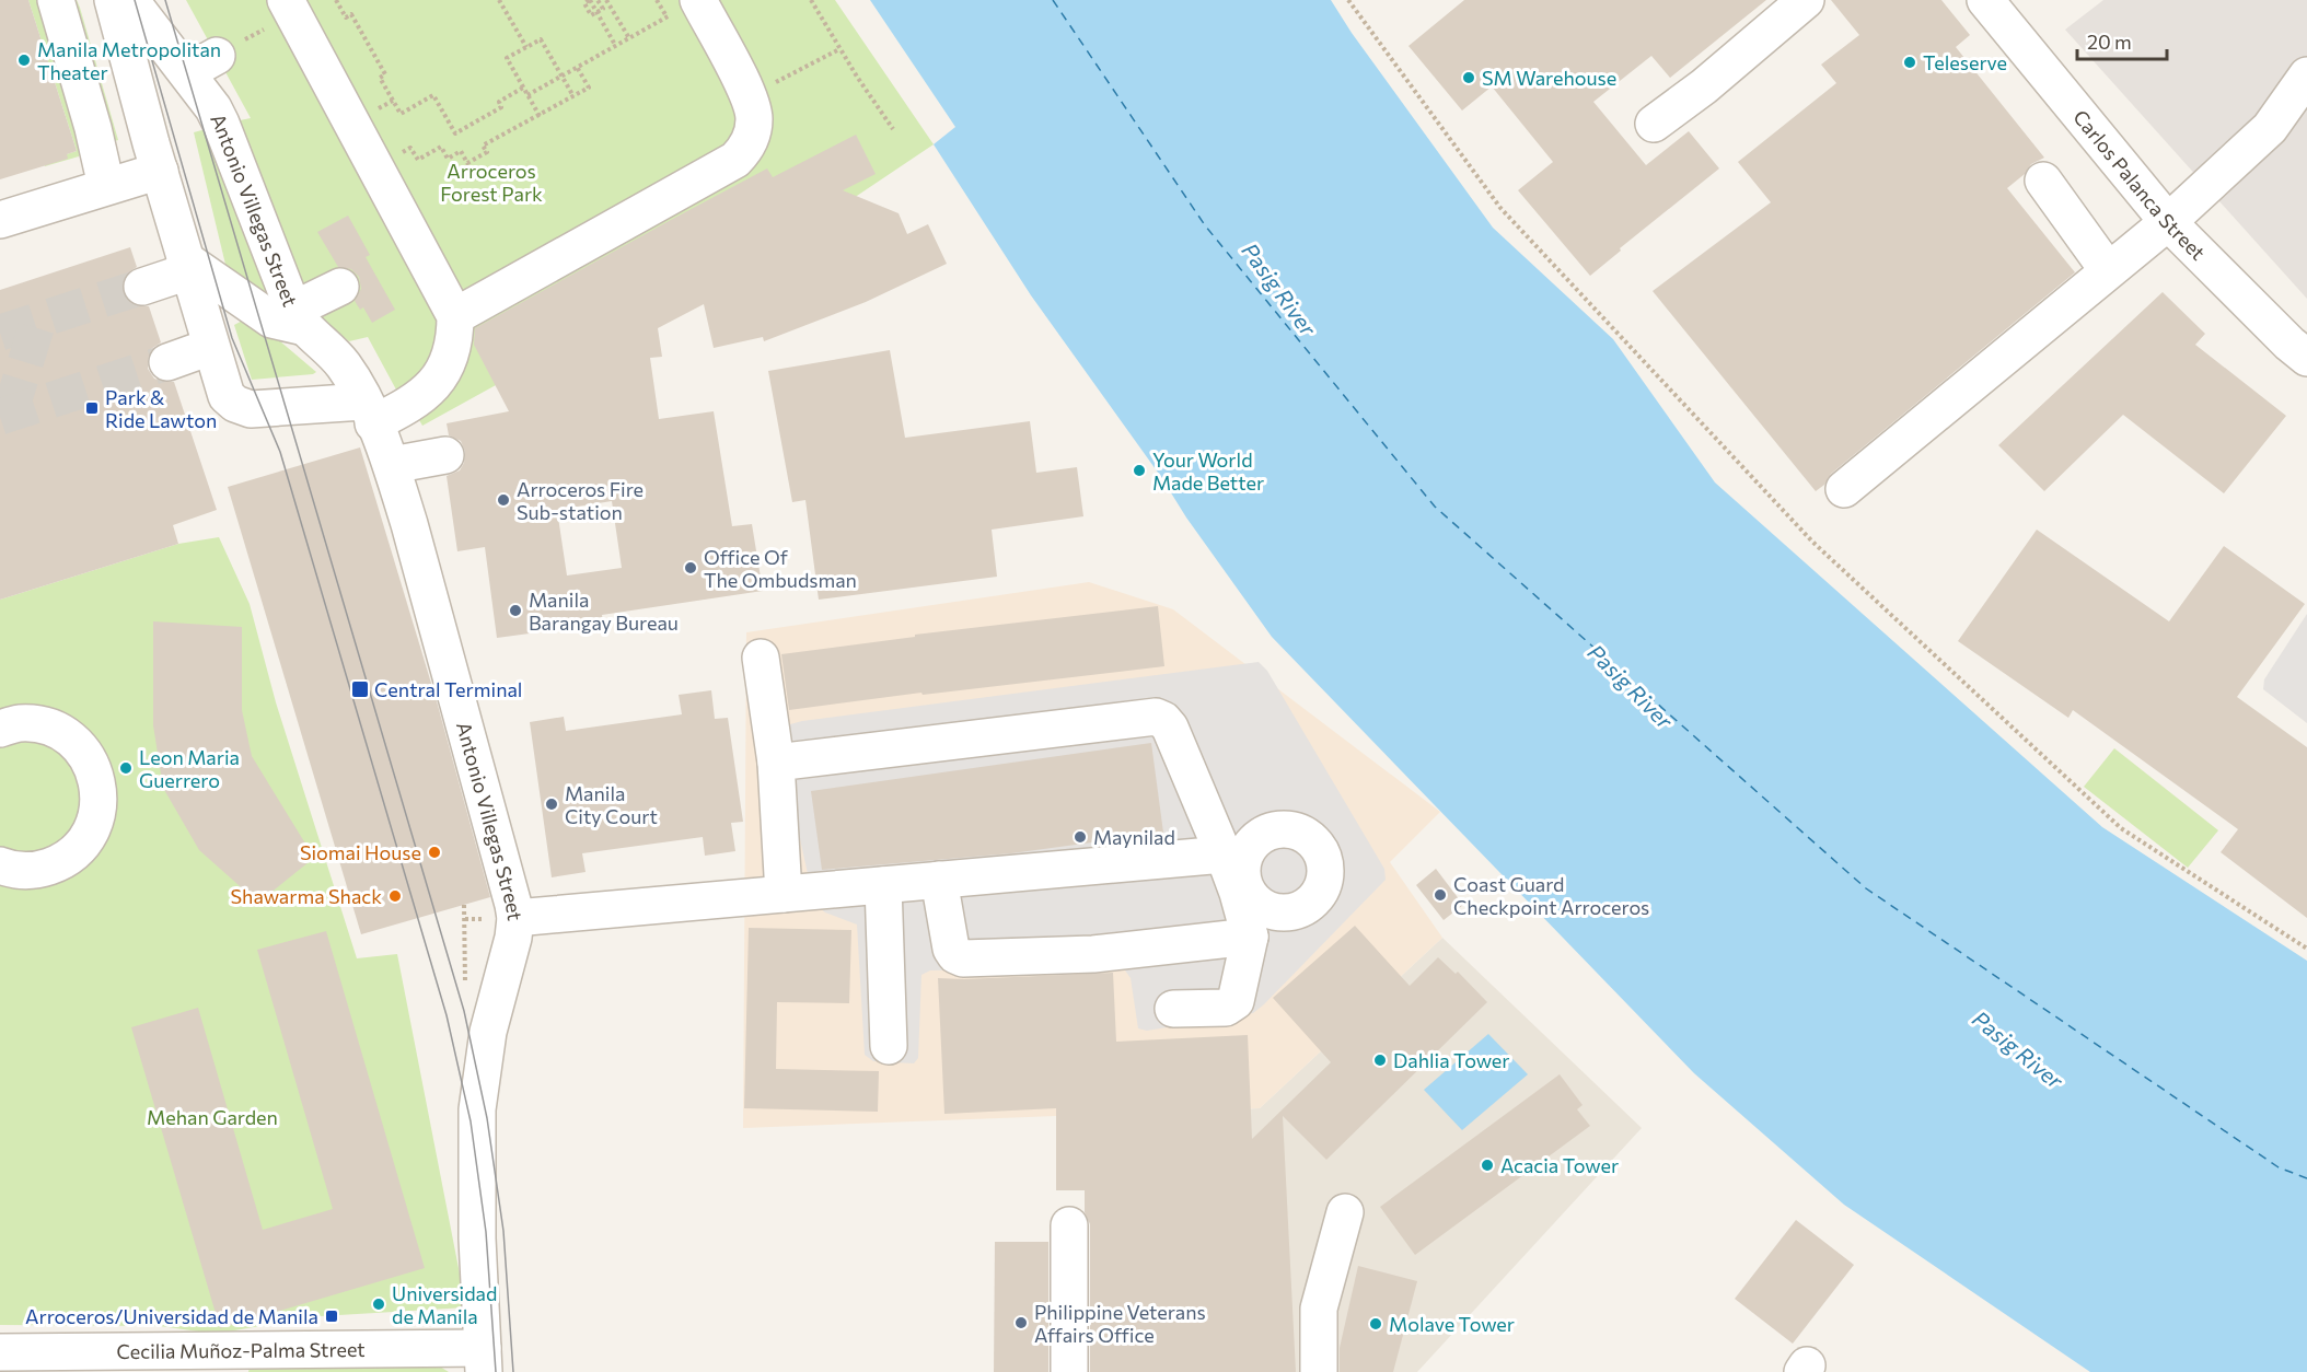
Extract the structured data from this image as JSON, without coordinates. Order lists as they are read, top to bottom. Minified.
{"streets":{"street":["Carlos Palanca Street","Antonio Villegas Street","Cecilia Muñoz-Palma Street"]},"crossings":[["Antonio Villegas Street","Cecilia Muñoz-Palma Street"]],"water":["Pasig River"],"parks":["Arroceros Forest Park","Mehan Garden"],"places":{"other":["Manila Metropolitan Theater","Teleserve","SM Warehouse","Your World Made Better","Arroceros Fire Sub-station","Office Of The Ombudsman","Manila Barangay Bureau","Leon Maria Guerrero","Manila City Court","Maynilad","Siomai House","Coast Guard Checkpoint Arroceros","Shawarma Shack","Dahlia Tower","Acacia Tower","Universidad de Manila","Philippine Veterans Affairs Office","Molave Tower"],"transit":["Park & Ride Lawton","Central Terminal","Arroceros/Universidad de Manila"]},"scale_bar":"20 m"}
